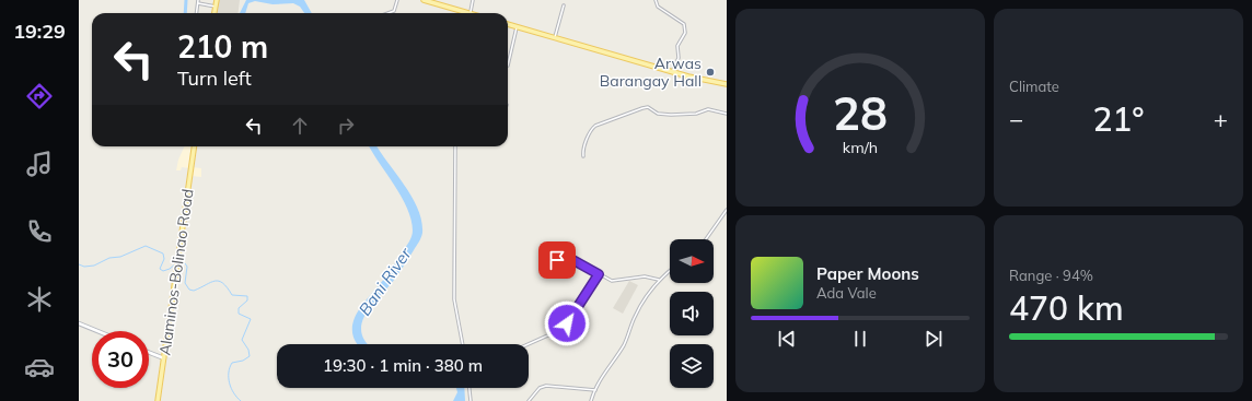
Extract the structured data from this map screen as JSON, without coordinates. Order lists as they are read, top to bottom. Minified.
{"streets":{"main road":["Alaminos-Bolinao Road"]},"water":["Bani River"],"places":["Arwas Barangay Hall"],"north":"right","page":{"tabs":"19:29","tile":["Climate",["Range · 94%","470 km"]],"turn":["210 m","Turn left"],"heat":["−","21°","+"],"song":["Paper Moons","Ada Vale"],"limit":"30","trip":"19:30 · 1 min · 380 m","gauge":["28","km/h"]}}
